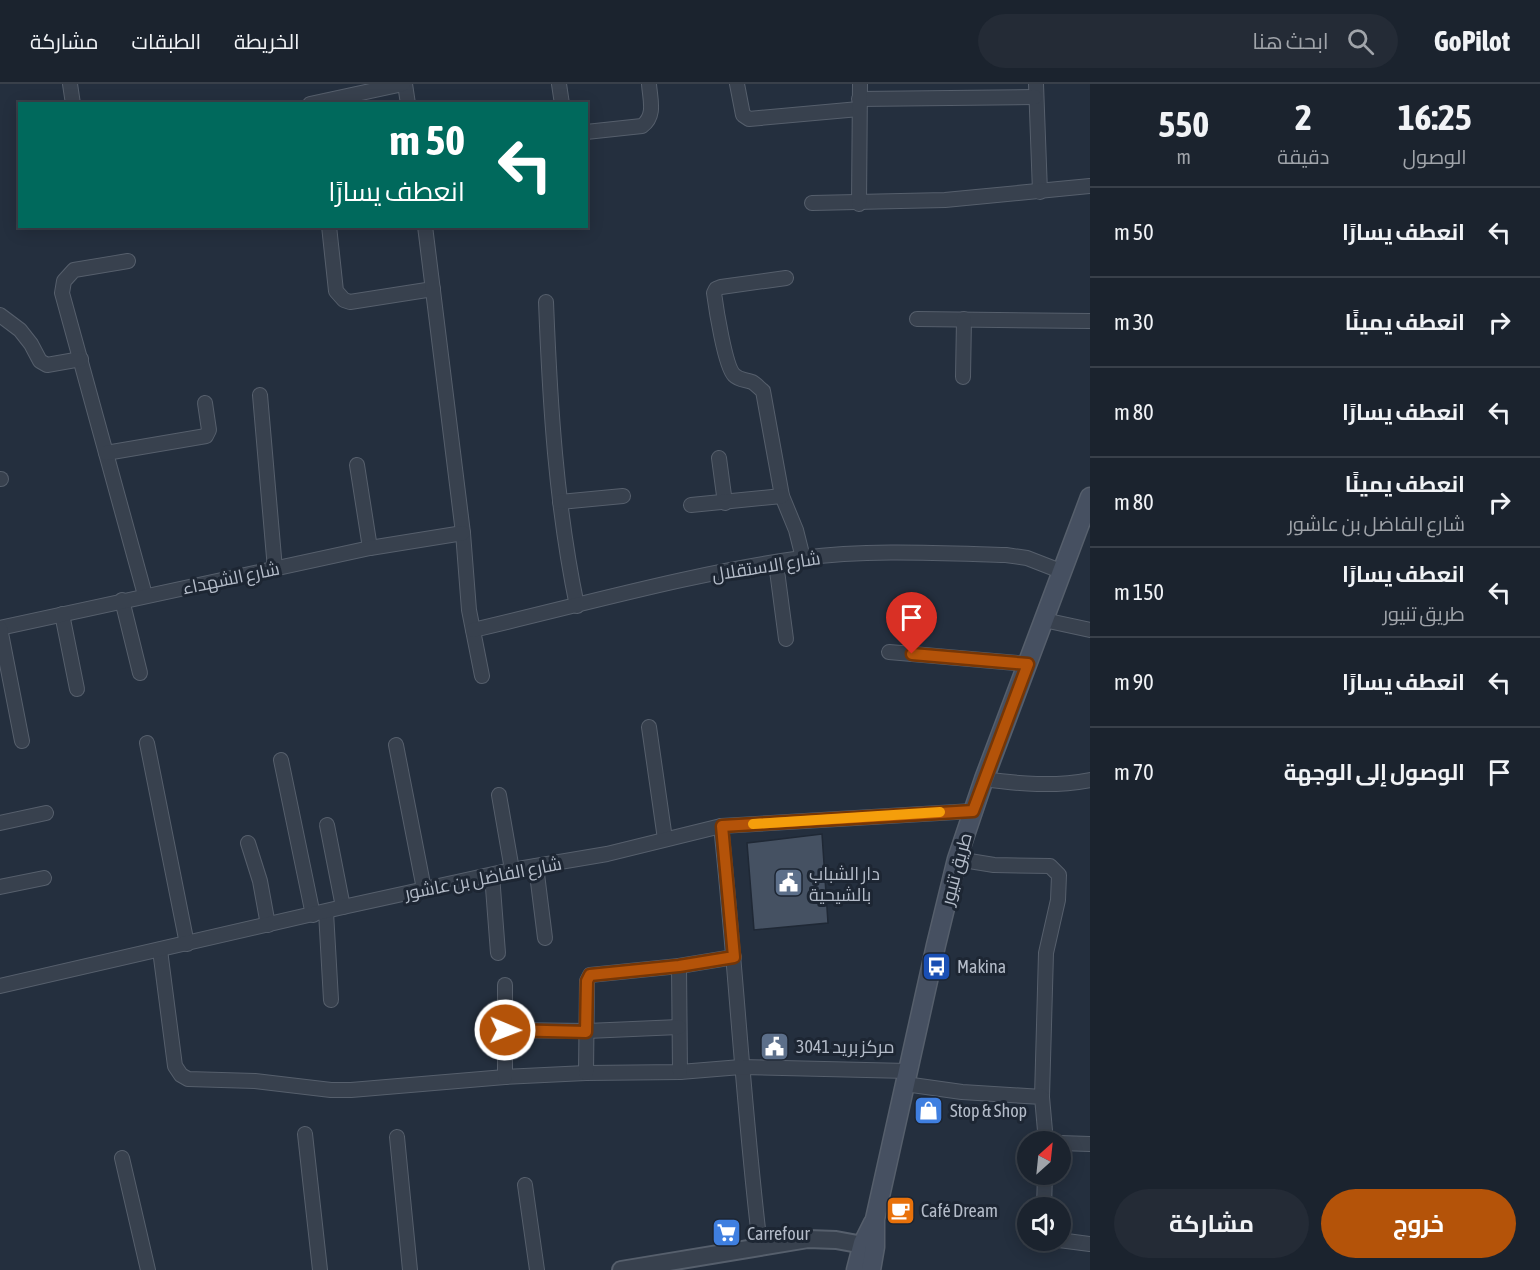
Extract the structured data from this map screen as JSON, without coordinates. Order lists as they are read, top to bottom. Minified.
{"streets":{"main road":["طريق تنيور"],"street":["شارع الاستقلال","شارع الشهداء","شارع الفاضل بن عاشور"]},"crossings":[["شارع الاستقلال","طريق تنيور"],["طريق تنيور","شارع الفاضل بن عاشور"]],"places":{"public building":["دار الشباب بالشيحية","مركز بريد 3041"],"bus stop":["Makina"],"shop":["Stop & Shop"],"cafe":["Café Dream"],"supermarket":["Carrefour"]},"north":"top right","page":{"header":"GoPilot","search":"ابحث هنا","nav":["الخريطة","الطبقات","مشاركة"],"eta":["16:25","الوصول","2","دقيقة","550","m"],"turn":["50 m","انعطف يسارًا"],"list":[{"name":"انعطف يسارًا","value":"50 m"},{"name":"انعطف يمينًا","value":"30 m"},{"name":"انعطف يسارًا","value":"80 m"},{"name":"انعطف يمينًا","note":"شارع الفاضل بن عاشور","value":"80 m"},{"name":"انعطف يسارًا","note":"طريق تنيور","value":"150 m"},{"name":"انعطف يسارًا","value":"90 m"},{"name":"الوصول إلى الوجهة","value":"70 m"}],"buttons":["خروج","مشاركة"]}}
